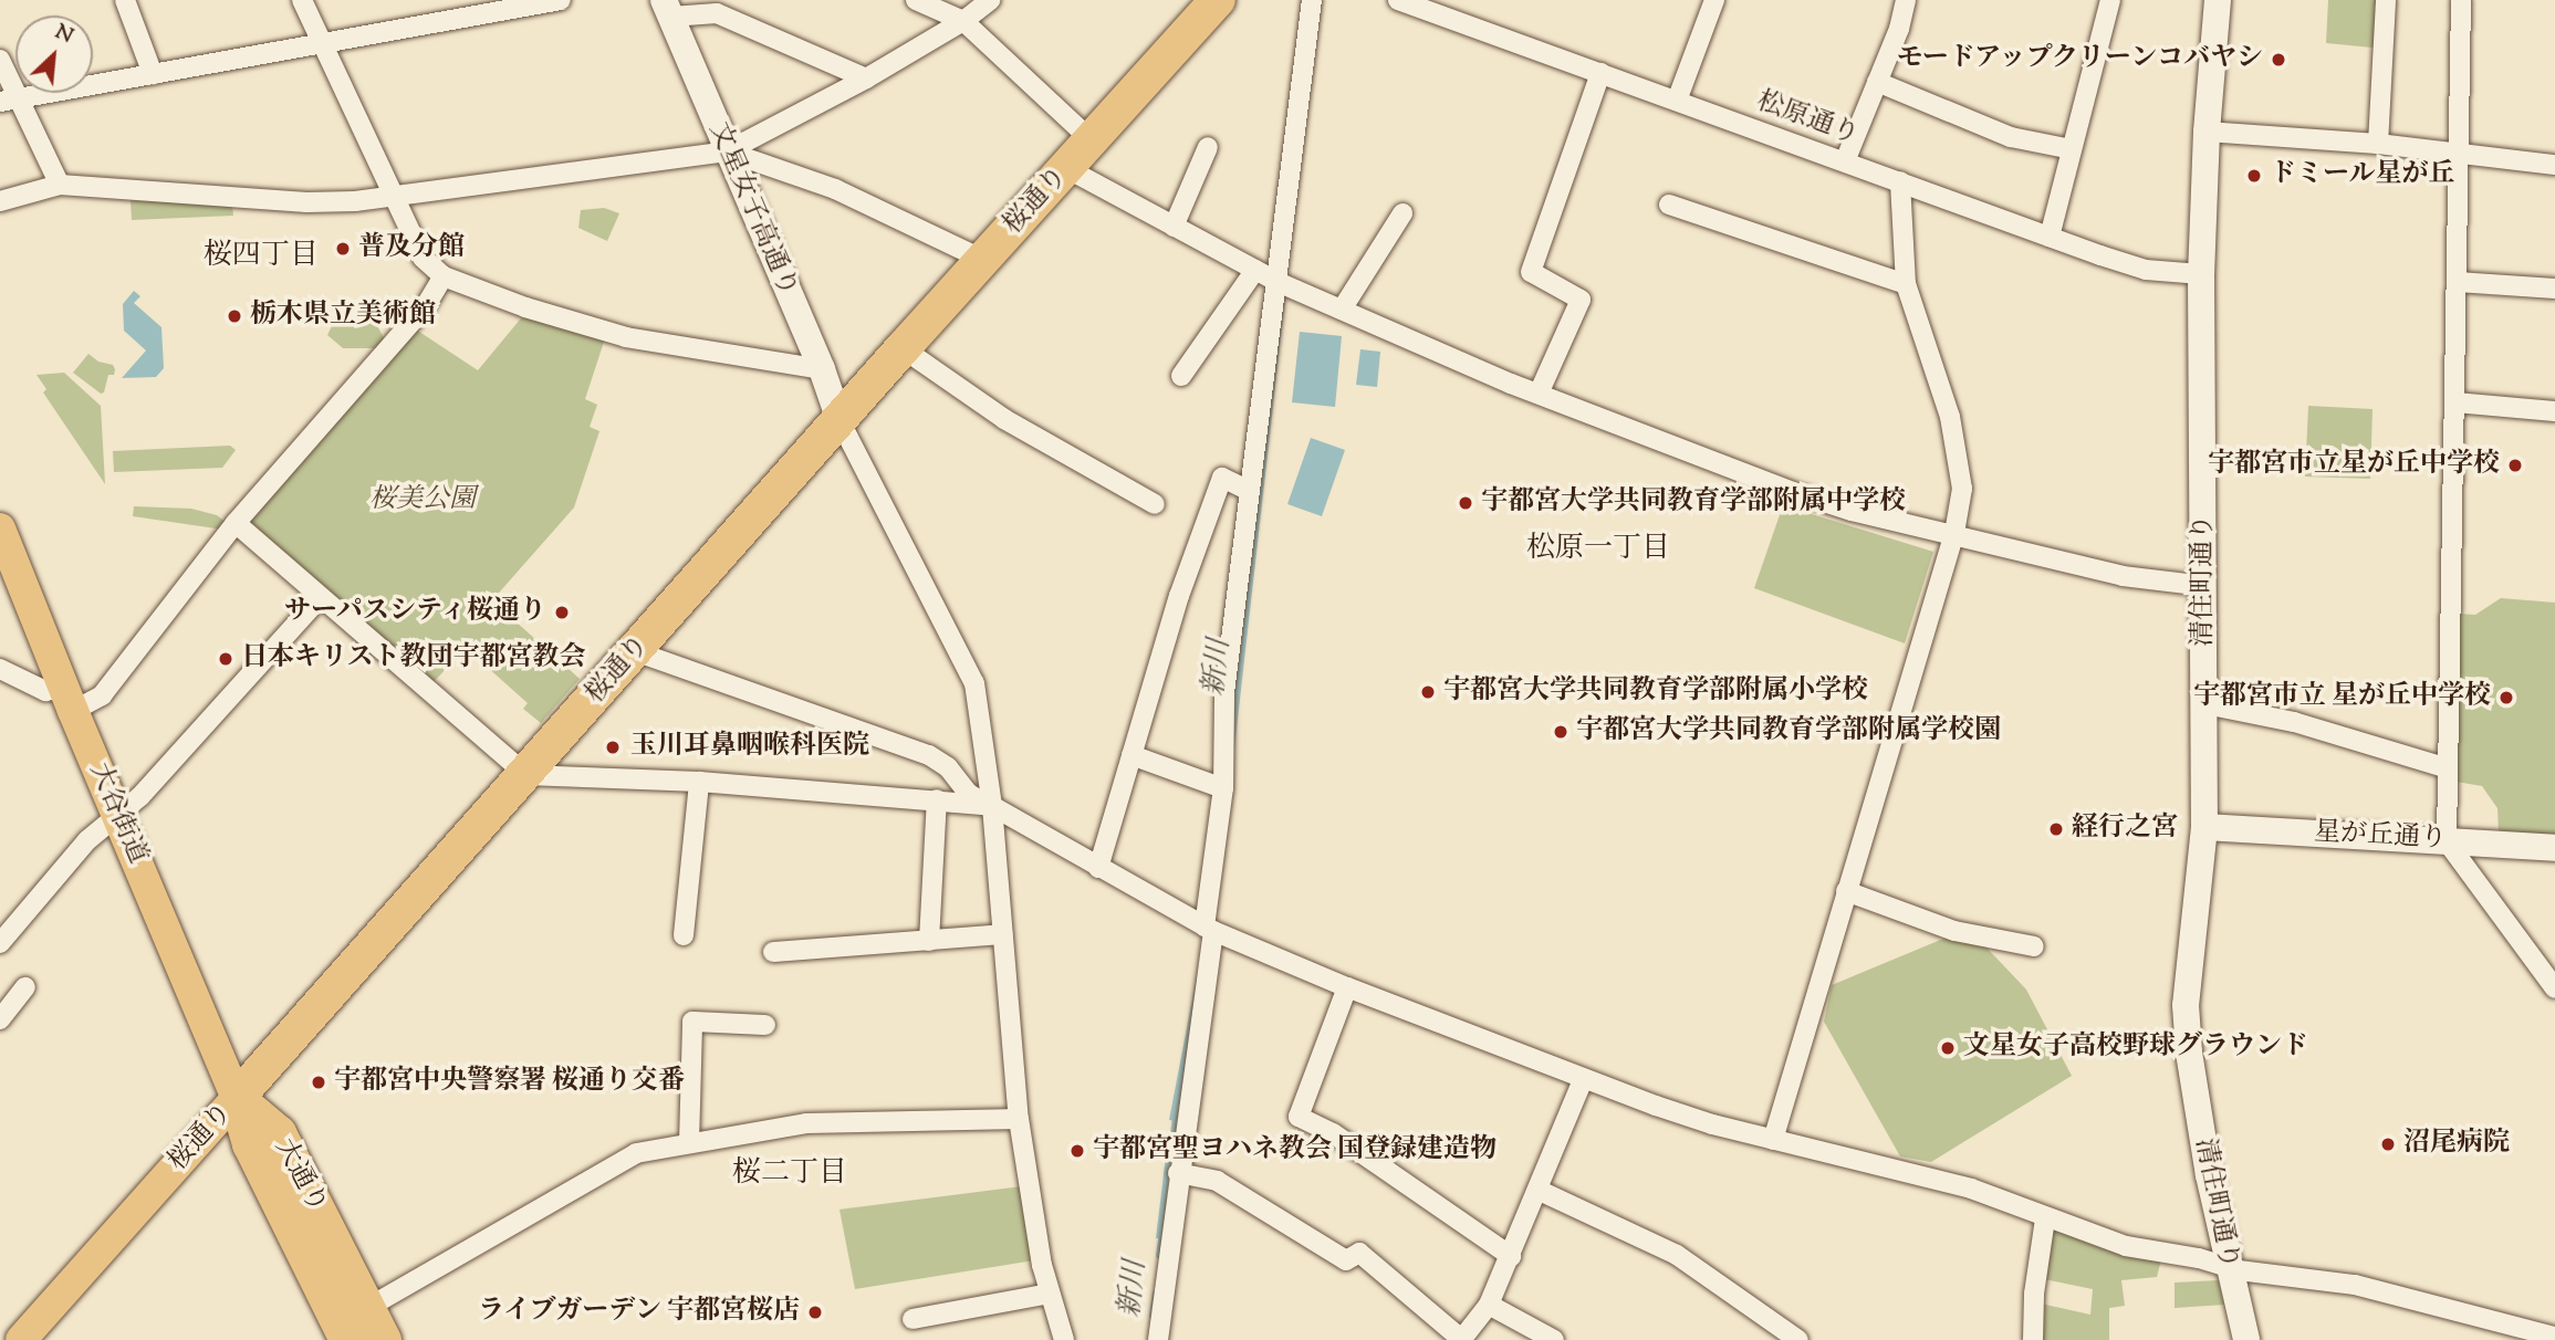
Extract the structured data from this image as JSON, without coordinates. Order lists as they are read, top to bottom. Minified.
{"streets":{"highway":["桜通り","大通り"],"main road":["大谷街道"],"street":["松原通り","文星女子高通り","清住町通り","星が丘通り"]},"crossings":[["松原通り","清住町通り"],["桜通り","文星女子高通り"],["桜通り","大谷街道"],["桜通り","大通り"],["清住町通り","星が丘通り"],["大谷街道","大通り"]],"districts":["桜四丁目","松原一丁目","桜二丁目"],"water":["新川"],"parks":["桜美公園"],"places":["モードアップクリーンコバヤシ","ドミール星が丘","普及分館","栃木県立美術館","宇都宮市立星が丘中学校","宇都宮大学共同教育学部附属中学校","サーパスシティ桜通り","日本キリスト教団宇都宮教会","宇都宮大学共同教育学部附属小学校","宇都宮市立 星が丘中学校","宇都宮大学共同教育学部附属学校園","玉川耳鼻咽喉科医院","経行之宮","文星女子高校野球グラウンド","宇都宮中央警察署 桜通り交番","沼尾病院","宇都宮聖ヨハネ教会 国登録建造物","ライブガーデン 宇都宮桜店"],"north":"top right"}
